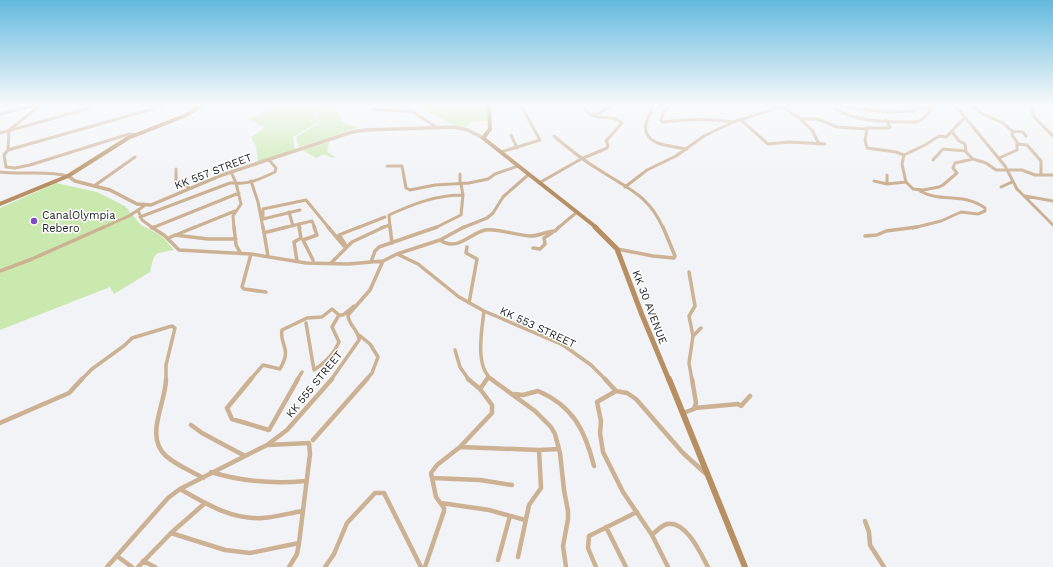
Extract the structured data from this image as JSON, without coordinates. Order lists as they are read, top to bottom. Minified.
{"streets":{"main road":["KK 30 AVENUE"],"street":["KK 557 STREET","KK 553 STREET","KK 555 STREET"]},"crossings":[["KK 557 STREET","KK 30 AVENUE"],["KK 30 AVENUE","KK 553 STREET"]],"places":["CanalOlympia Rebero"]}
